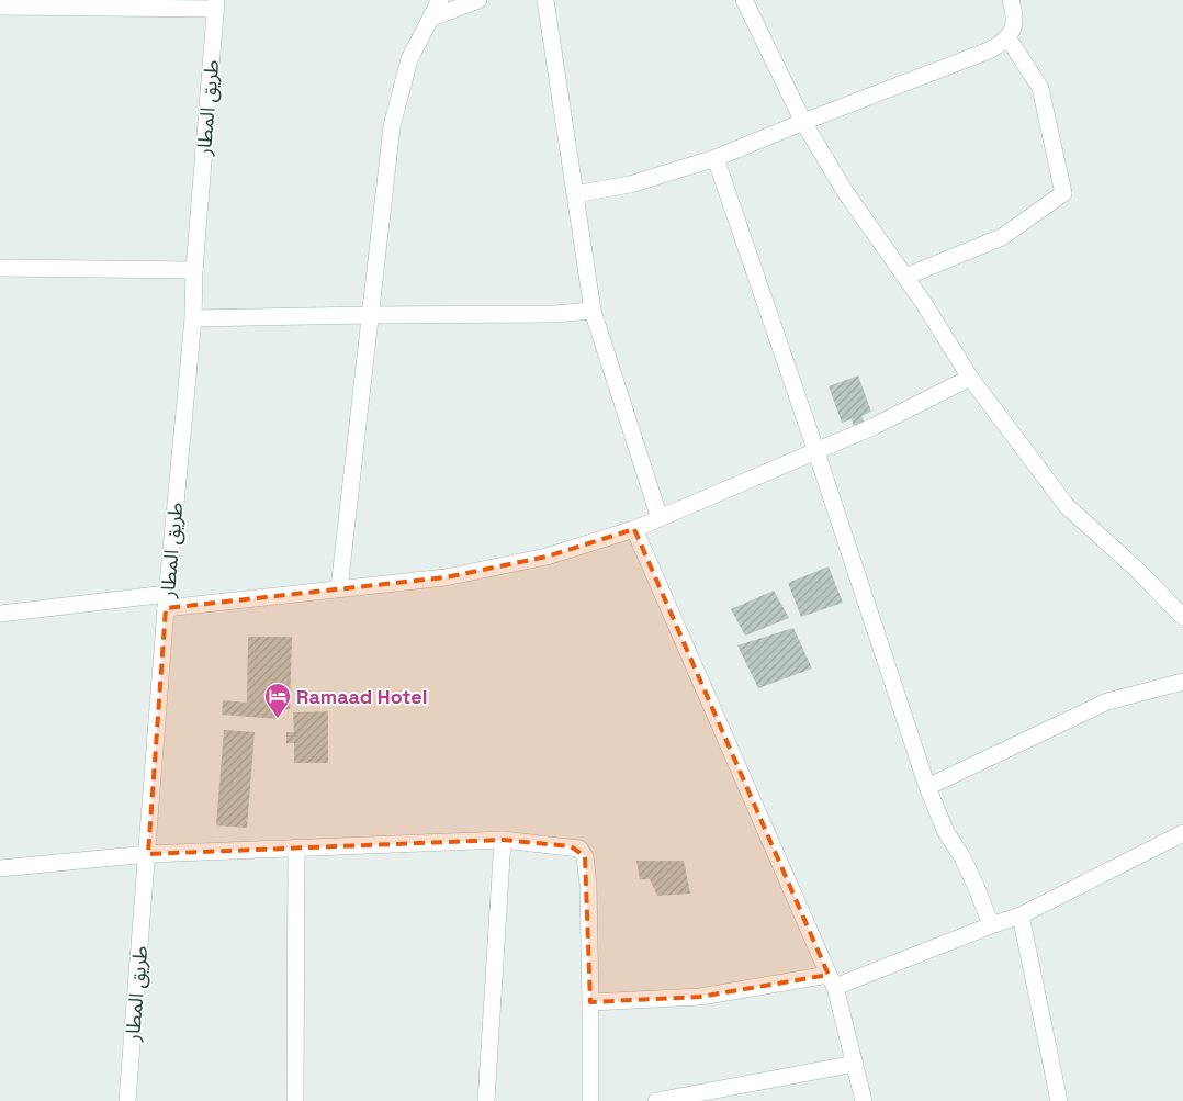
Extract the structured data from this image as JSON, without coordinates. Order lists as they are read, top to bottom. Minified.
{"streets":{"street":["طريق المطار"]},"places":{"hotel":["Ramaad Hotel"]}}
